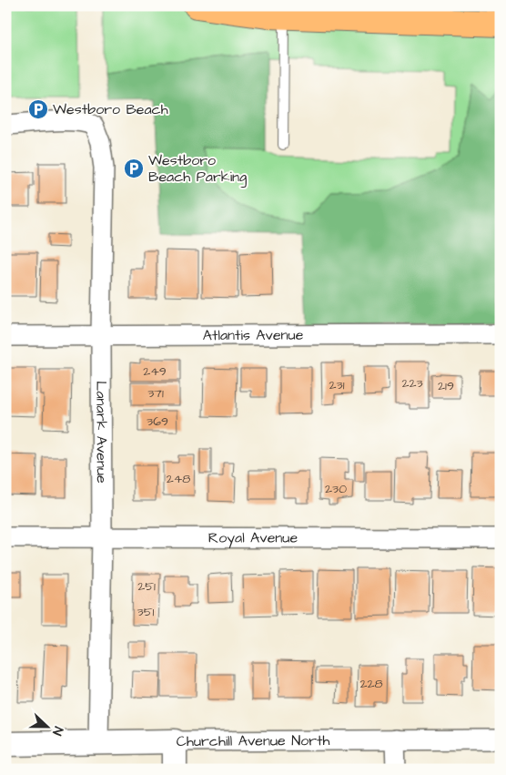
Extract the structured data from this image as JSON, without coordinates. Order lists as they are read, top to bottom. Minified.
{"streets":{"street":["Atlantis Avenue","Lanark Avenue","Royal Avenue","Churchill Avenue North"]},"crossings":[["Atlantis Avenue","Lanark Avenue"],["Lanark Avenue","Royal Avenue"],["Lanark Avenue","Churchill Avenue North"]],"places":{"parking":["Westboro Beach","Westboro Beach Parking"]},"house_numbers":["249","223","231","219","371","369","248","230","251","351","228"],"north":"right"}
